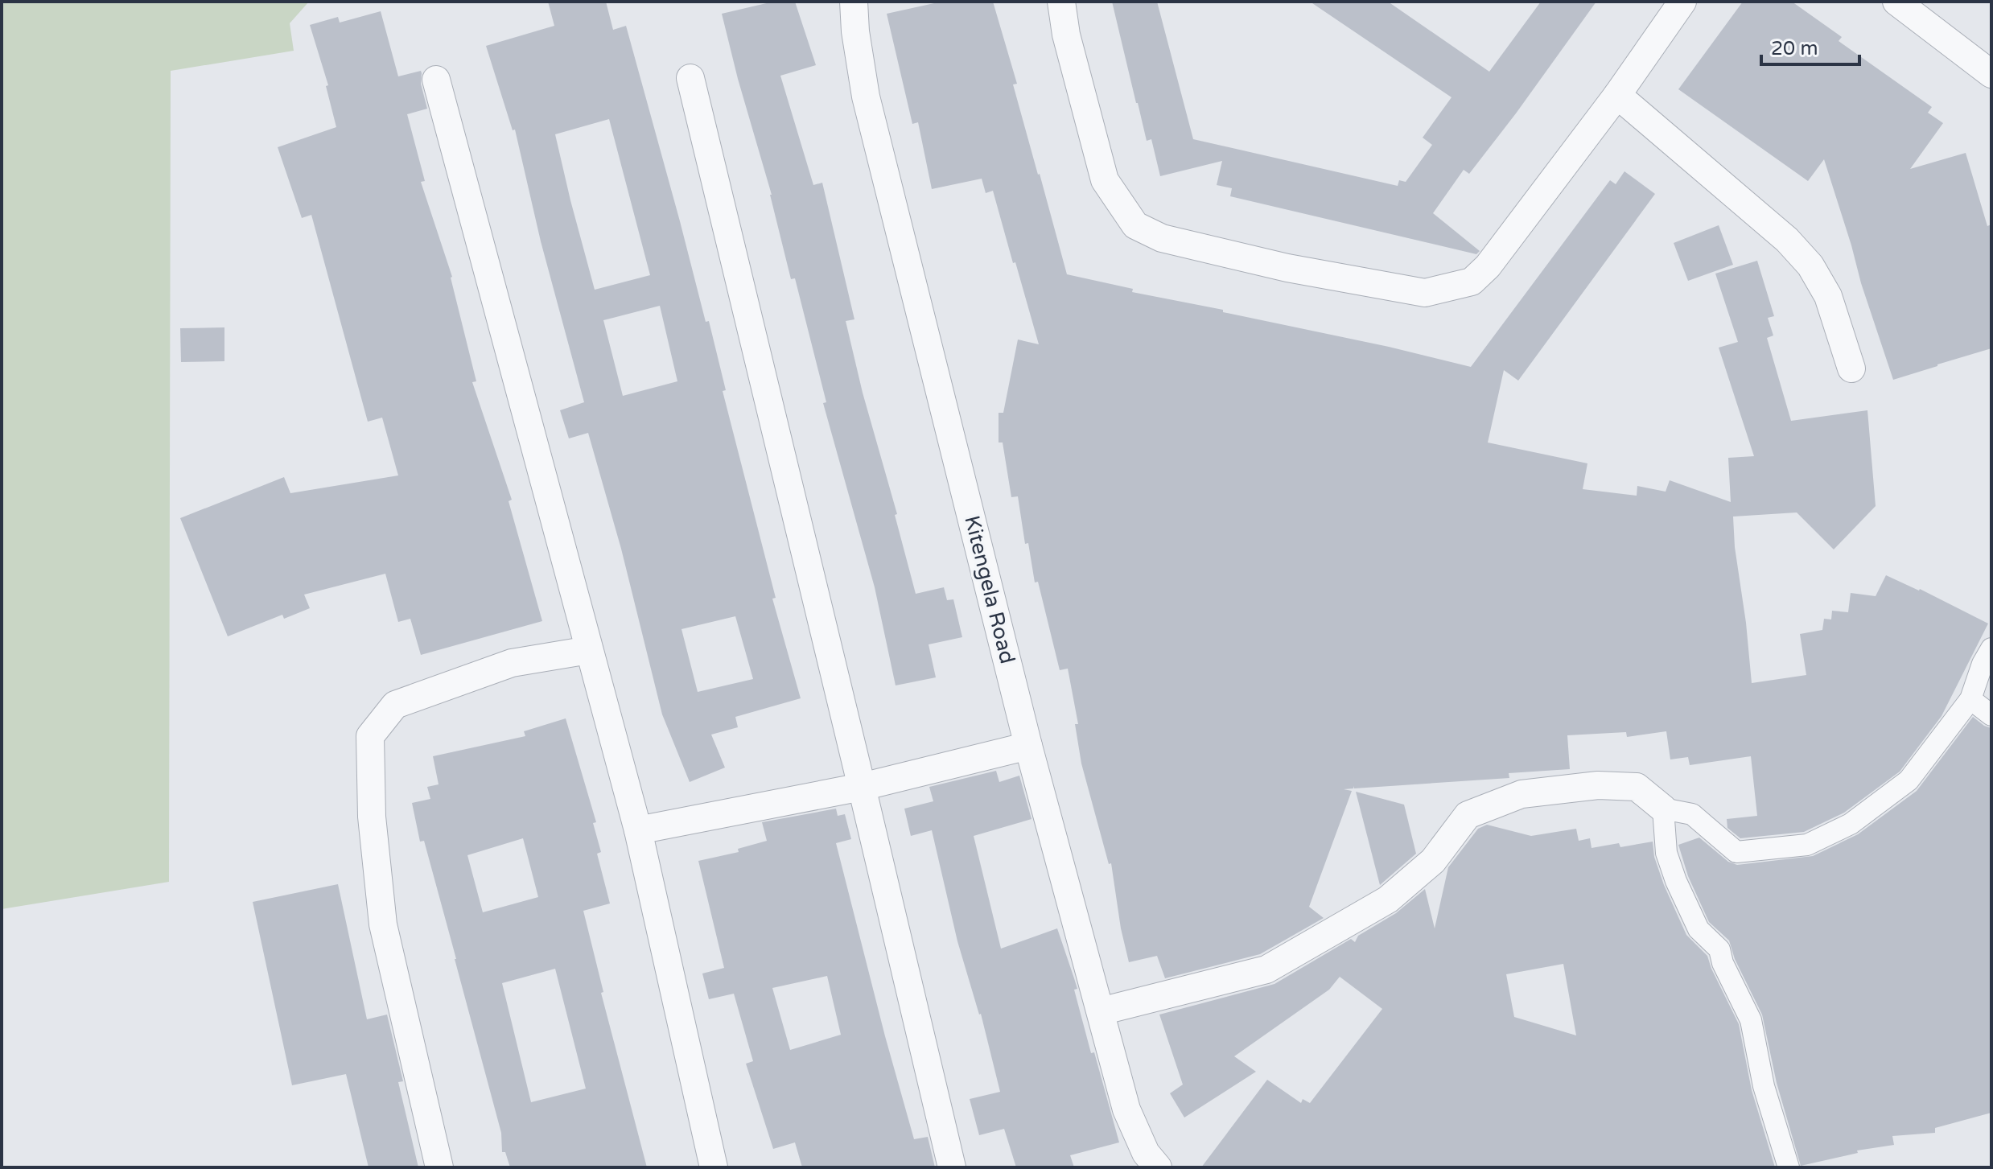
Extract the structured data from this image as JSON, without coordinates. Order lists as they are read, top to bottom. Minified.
{"streets":{"street":["Kitengela Road"]},"scale_bar":"20 m"}
